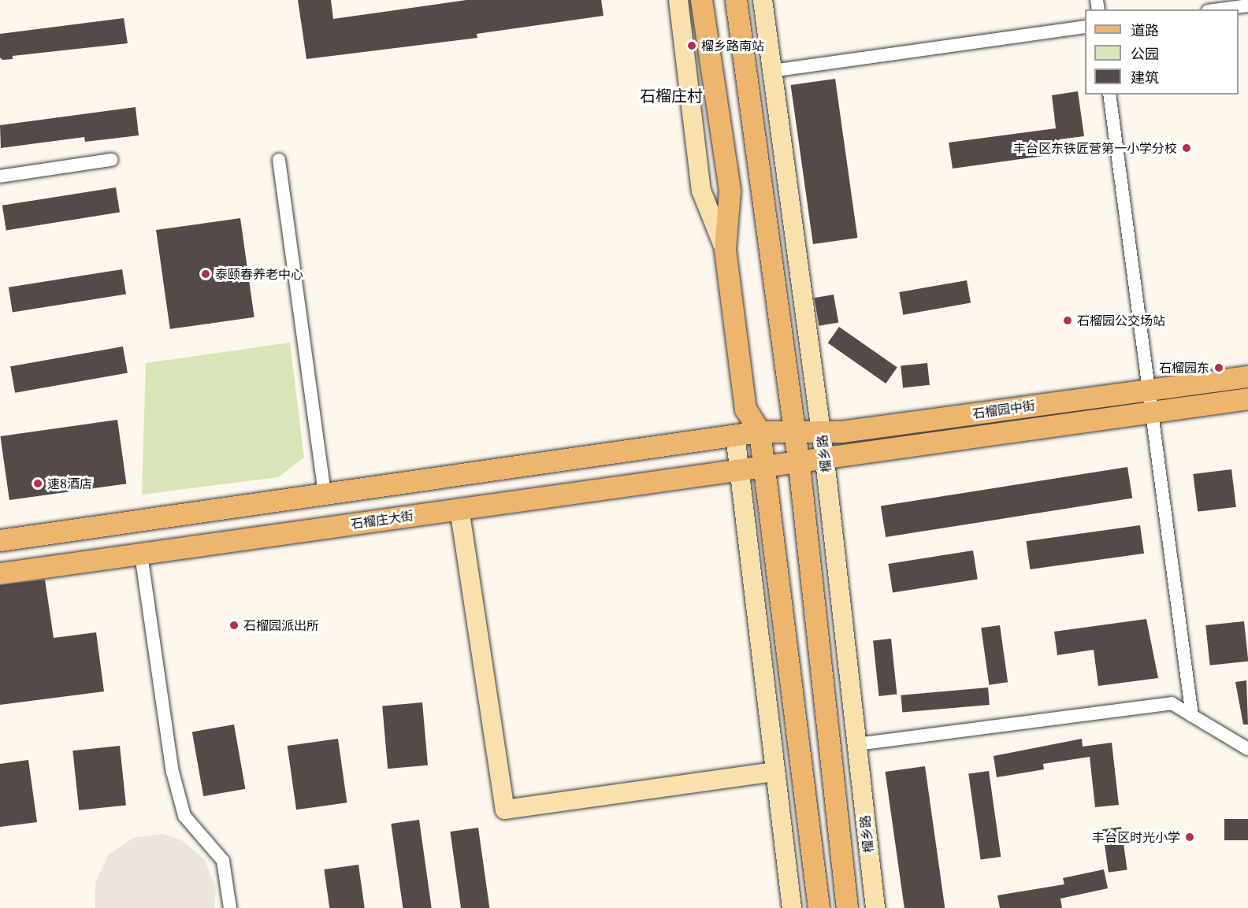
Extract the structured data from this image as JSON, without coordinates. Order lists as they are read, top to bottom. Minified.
{"streets":{"main road":["石榴园中街","榴乡路","石榴庄大街"]},"crossings":[["石榴园中街","榴乡路"],["石榴园中街","石榴庄大街"]],"districts":["石榴庄村"],"places":["榴乡路南站","丰台区东铁匠营第一小学分校","泰颐春养老中心","石榴园公交场站","石榴园东","速8酒店","石榴园派出所","丰台区时光小学"],"legend":["道路","公园","建筑"]}
